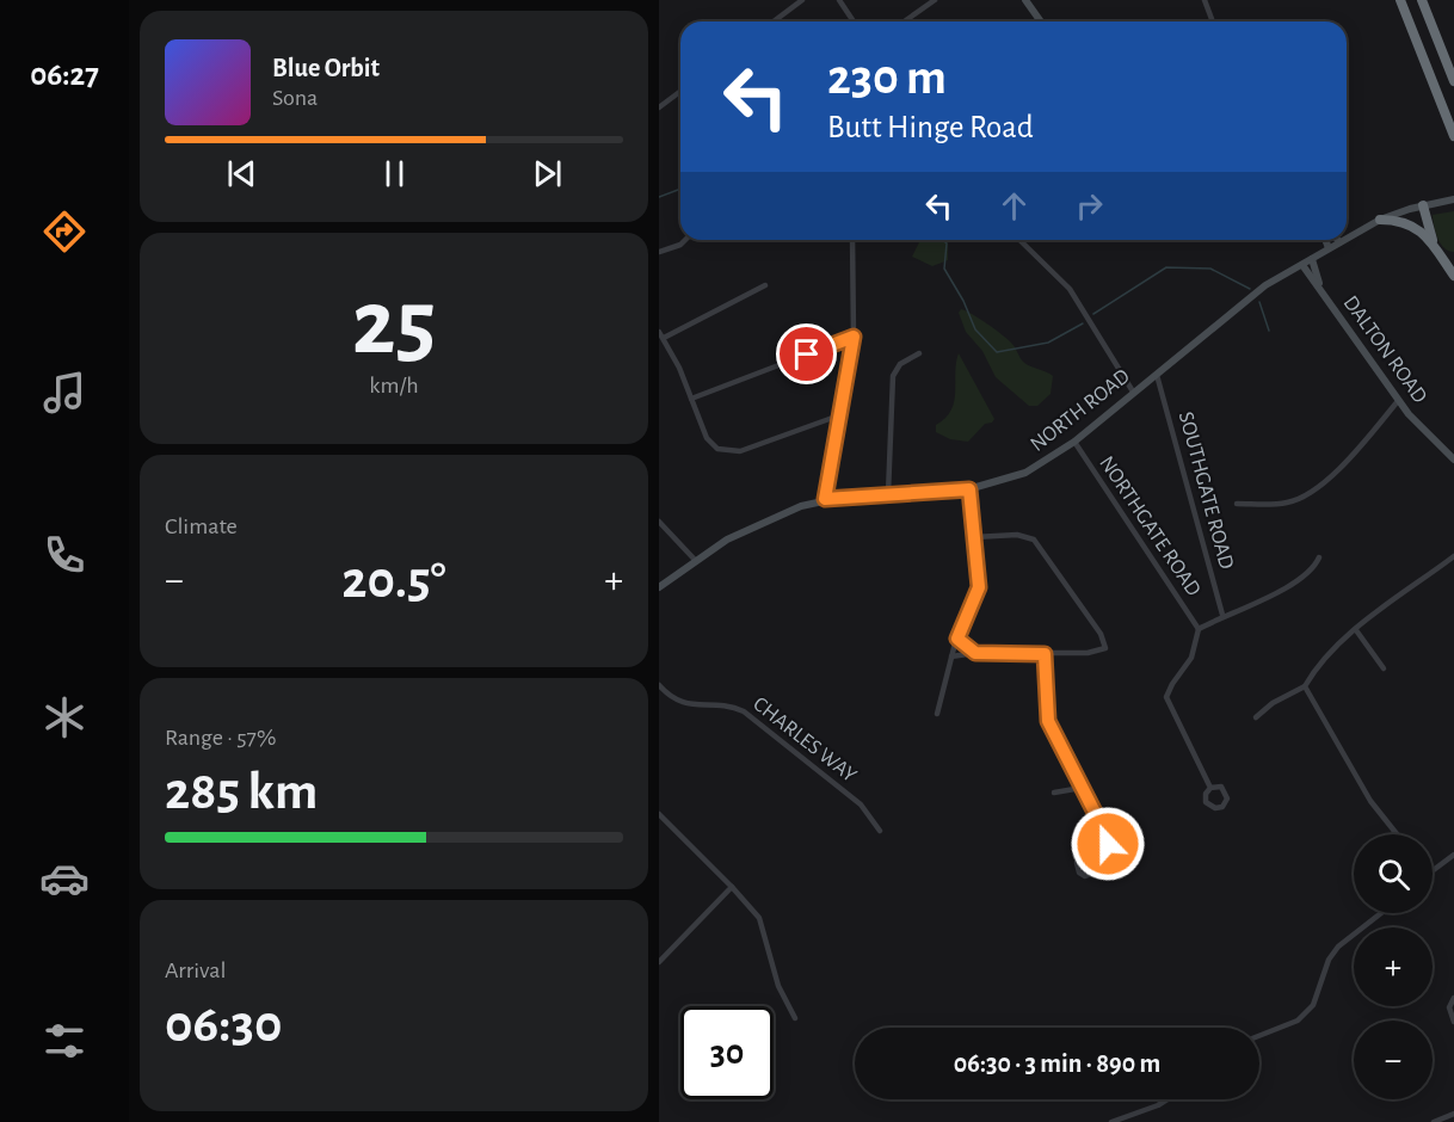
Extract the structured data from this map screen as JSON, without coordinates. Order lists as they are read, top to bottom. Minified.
{"streets":{"main road":["DALTON ROAD","NORTH ROAD"],"street":["SOUTHGATE ROAD","NORTHGATE ROAD","CHARLES WAY"]},"crossings":[["DALTON ROAD","NORTH ROAD"],["NORTH ROAD","SOUTHGATE ROAD"],["NORTH ROAD","NORTHGATE ROAD"]],"page":{"tabs":"06:27","turn":["230 m","Butt Hinge Road"],"song":["Blue Orbit","Sona"],"tile":[["25","km/h"],"Climate",["Range · 57%","285 km"],["Arrival","06:30"]],"heat":["−","20.5°","+"],"map_buttons":["+","−"],"limit":"30","trip":"06:30 · 3 min · 890 m"}}
